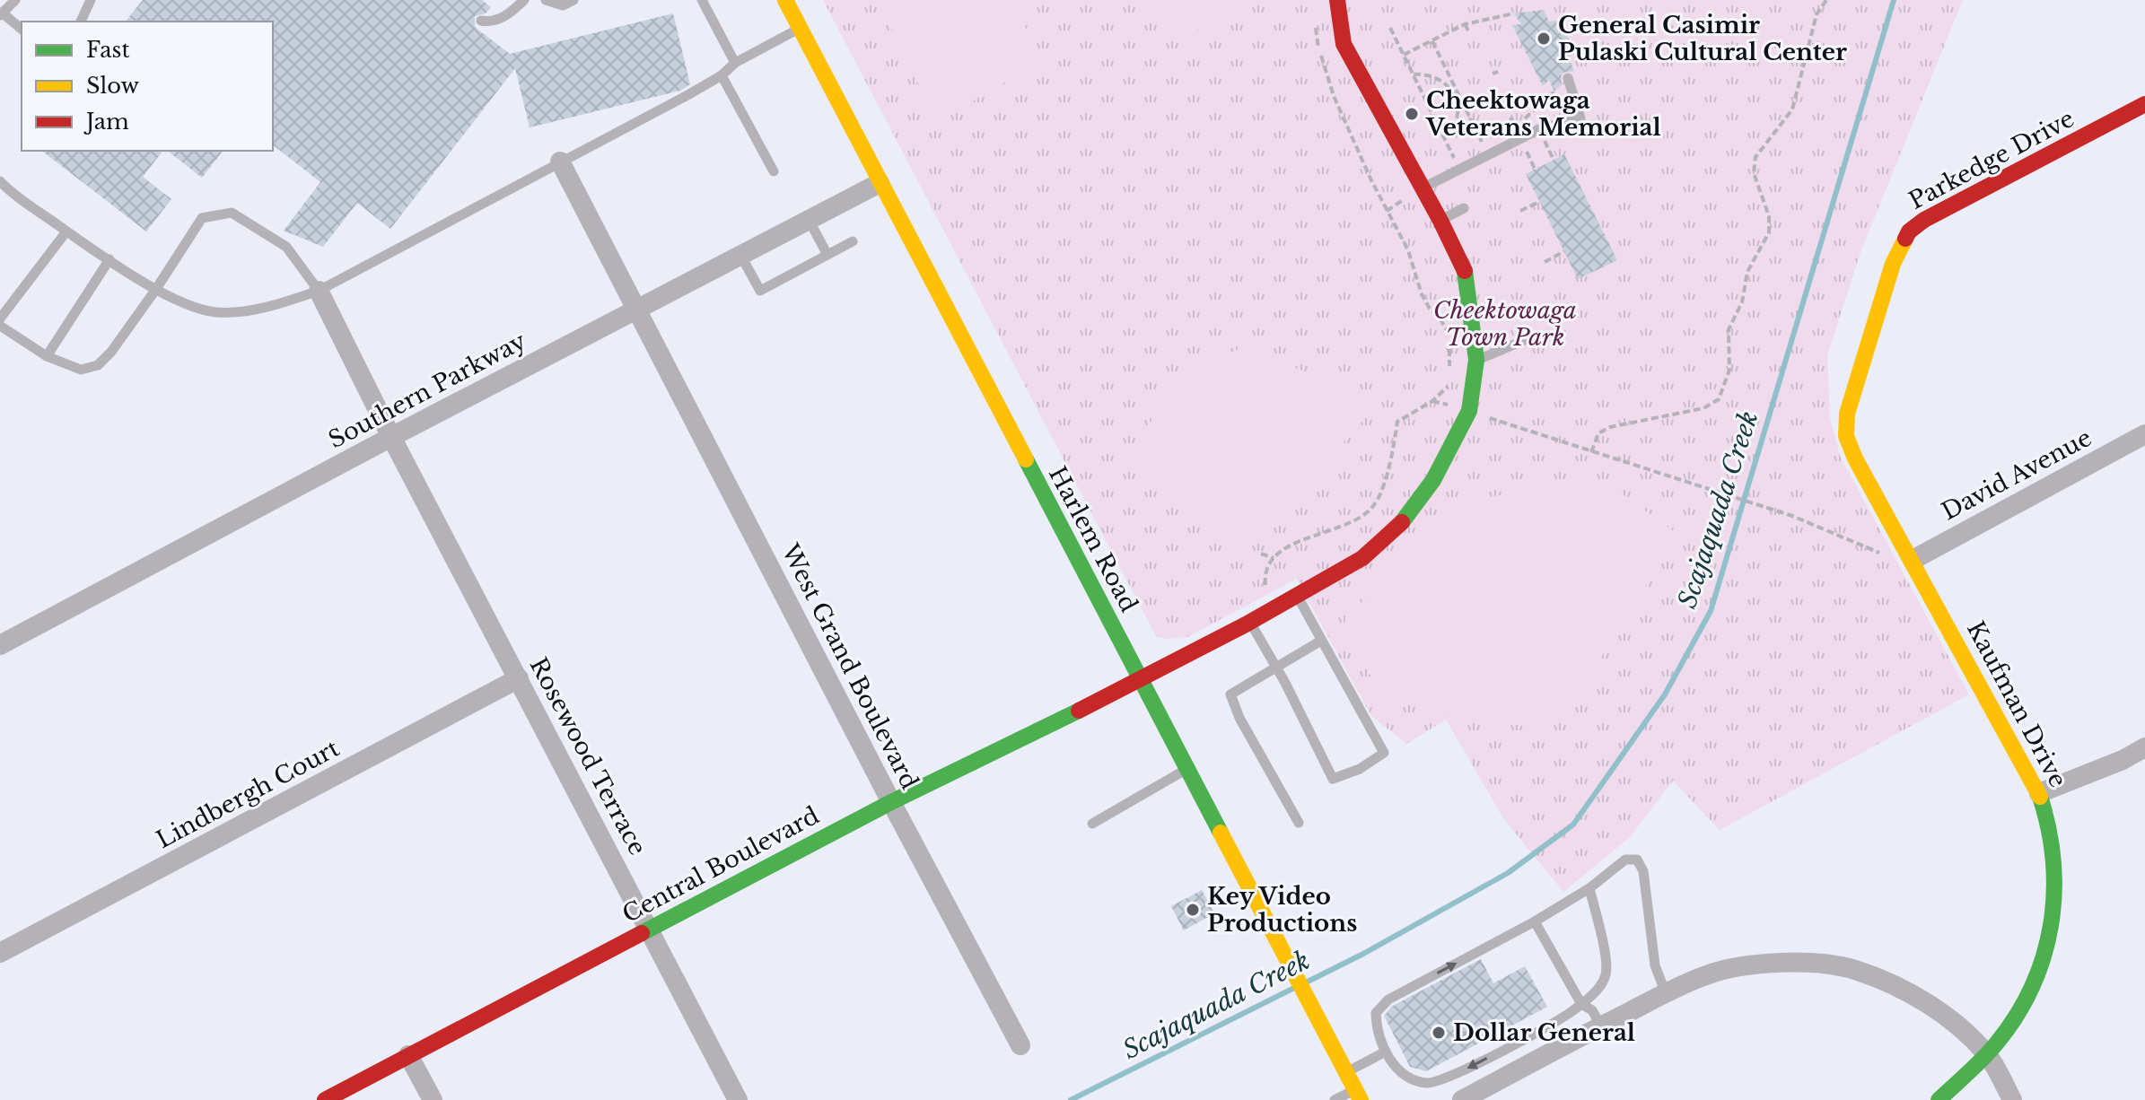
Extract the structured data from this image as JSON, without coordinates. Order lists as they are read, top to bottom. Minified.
{"streets":{"street":["Parkedge Drive","Southern Parkway","David Avenue","Harlem Road","West Grand Boulevard","Kaufman Drive","Rosewood Terrace","Lindbergh Court","Central Boulevard"]},"crossings":[["Parkedge Drive","David Avenue"],["Parkedge Drive","Kaufman Drive"],["Southern Parkway","Harlem Road"],["Southern Parkway","West Grand Boulevard"],["Southern Parkway","Rosewood Terrace"],["David Avenue","Kaufman Drive"],["Harlem Road","Central Boulevard"],["West Grand Boulevard","Central Boulevard"],["Rosewood Terrace","Lindbergh Court"],["Rosewood Terrace","Central Boulevard"]],"water":["Scajaquada Creek"],"parks":["Cheektowaga Town Park"],"places":["General Casimir Pulaski Cultural Center","Cheektowaga Veterans Memorial","Key Video Productions","Dollar General"],"legend":["Fast","Slow","Jam"]}
